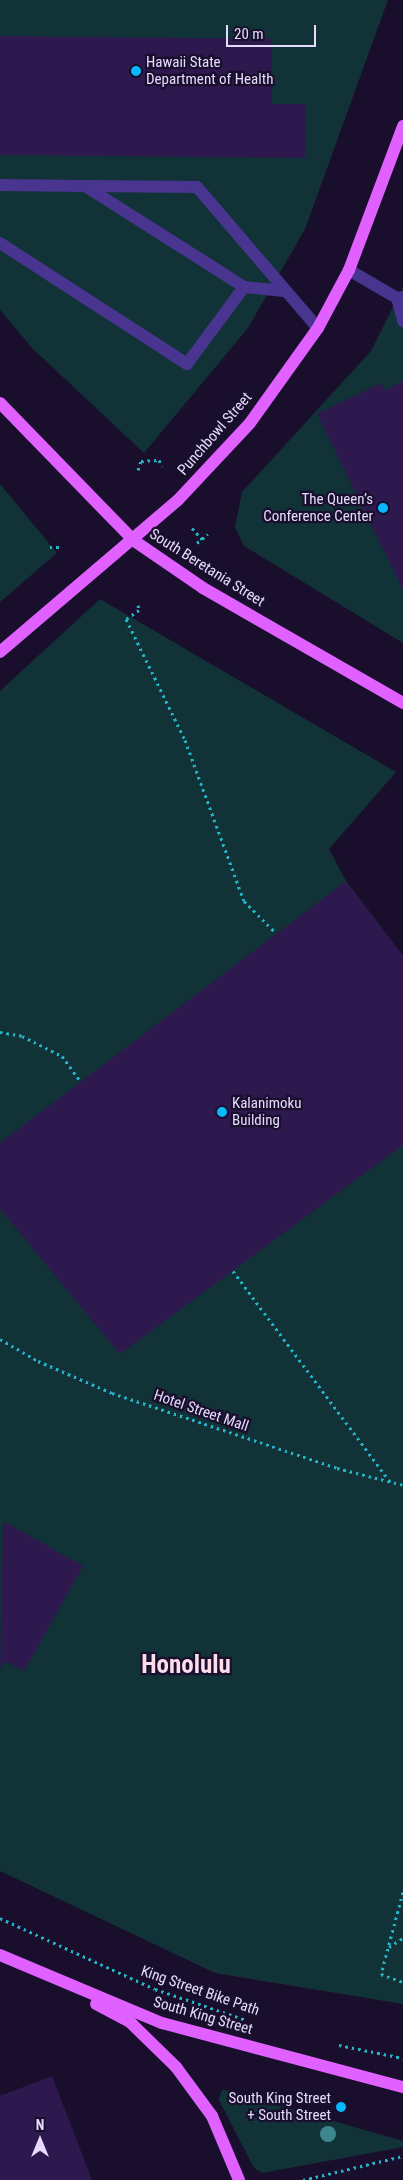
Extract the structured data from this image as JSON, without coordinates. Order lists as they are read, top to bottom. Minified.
{"streets":{"main road":["Punchbowl Street","South Beretania Street","South King Street"],"path":["Hotel Street Mall","King Street Bike Path"]},"crossings":[["Punchbowl Street","South Beretania Street"]],"districts":["Honolulu"],"places":["Hawaii State Department of Health","The Queen’s Conference Center","Kalanimoku Building","South King Street + South Street"],"scale_bar":"20 m","north":"top"}
